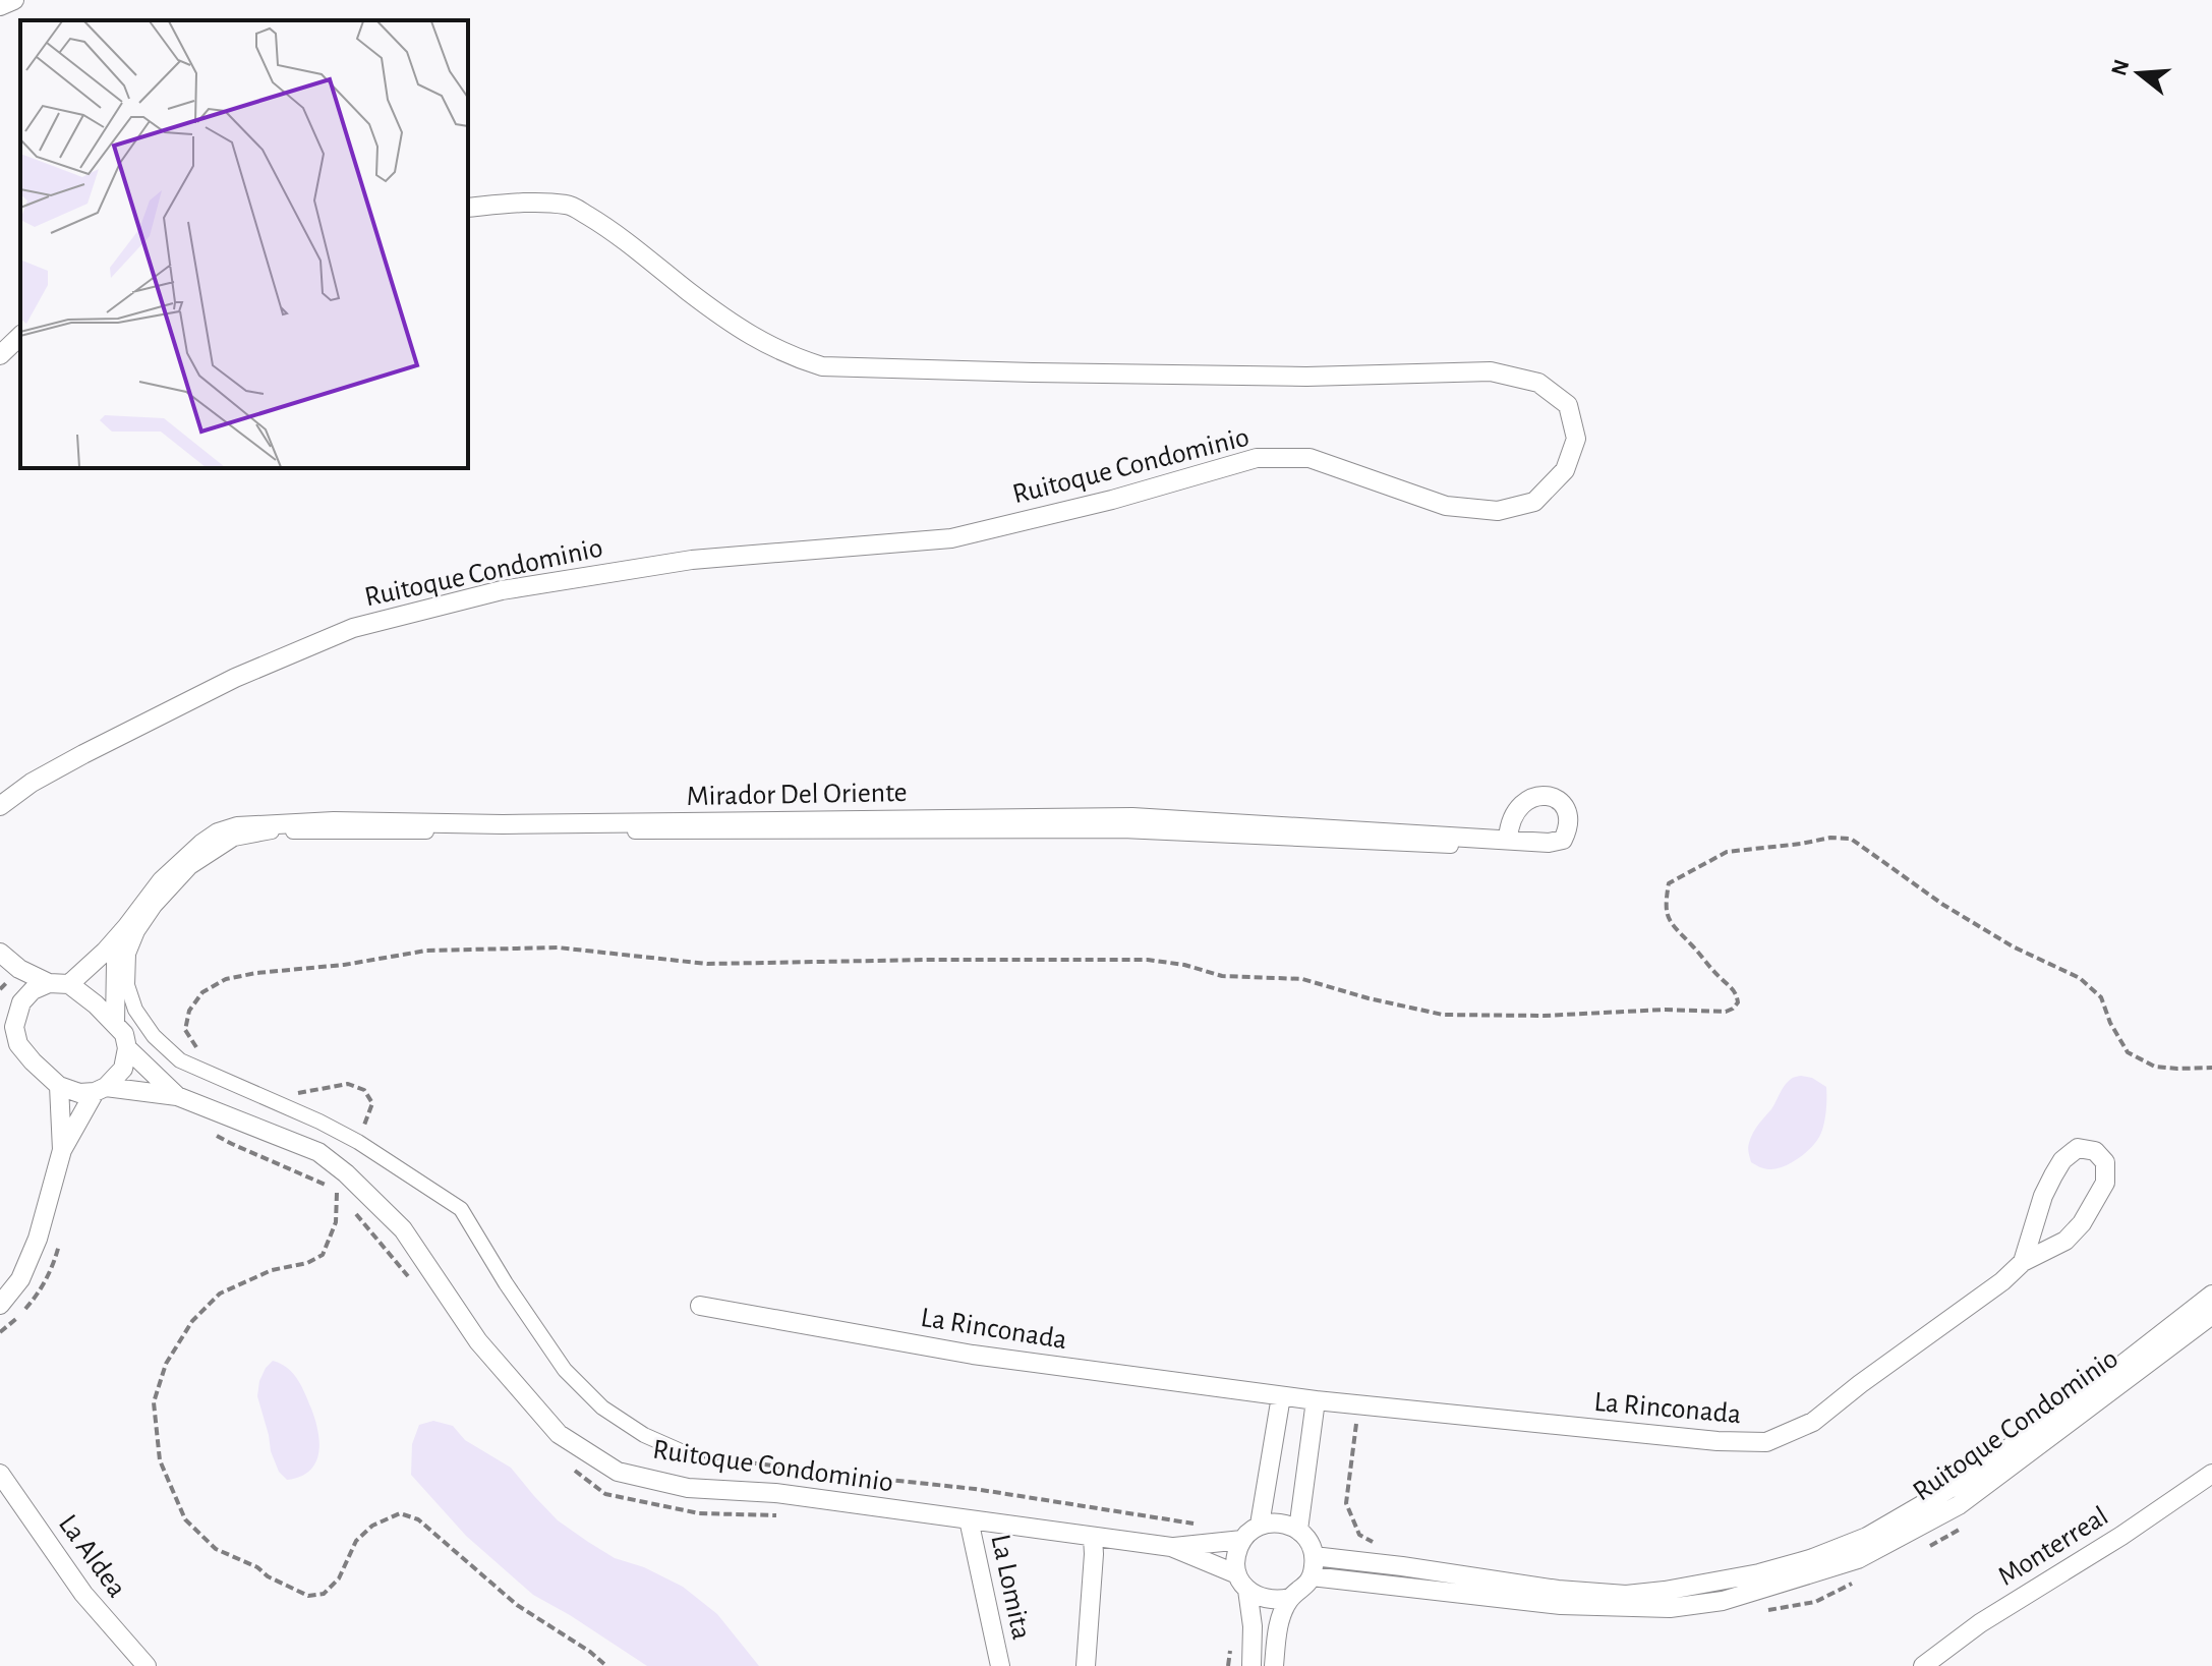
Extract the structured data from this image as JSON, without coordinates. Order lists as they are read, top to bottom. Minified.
{"streets":{"street":["Ruitoque Condominio","Mirador Del Oriente","La Rinconada","Monterreal","La Aldea","La Lomita"]},"crossings":[["Ruitoque Condominio","Mirador Del Oriente"],["Ruitoque Condominio","La Lomita"]],"north":"left"}
